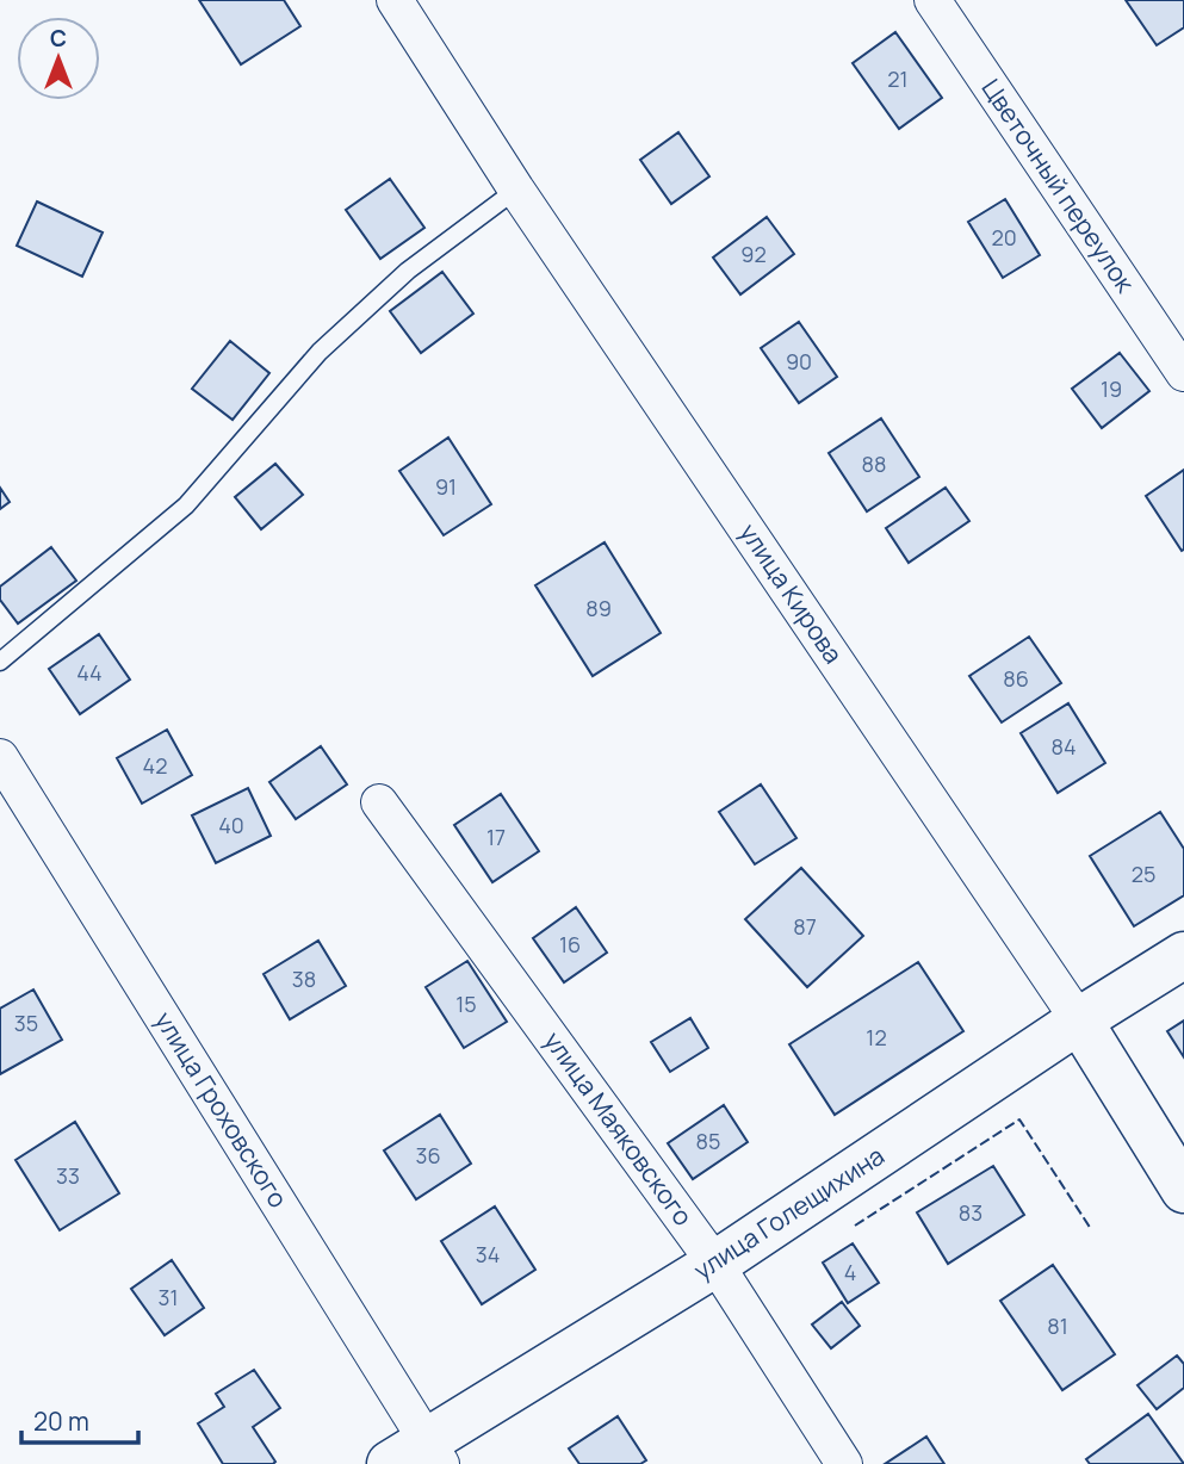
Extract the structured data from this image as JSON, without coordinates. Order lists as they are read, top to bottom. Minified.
{"streets":{"street":["Цветочный переулок","улица Кирова","улица Гроховского","улица Маяковского","улица Голещихина"]},"crossings":[["улица Кирова","улица Голещихина"],["улица Гроховского","улица Голещихина"],["улица Маяковского","улица Голещихина"]],"house_numbers":["21","20","92","90","19","88","91","89","44","86","84","42","40","17","25","87","16","38","15","35","12","85","36","33","83","34","4","31","81"],"scale_bar":"20 m","north":"top"}
